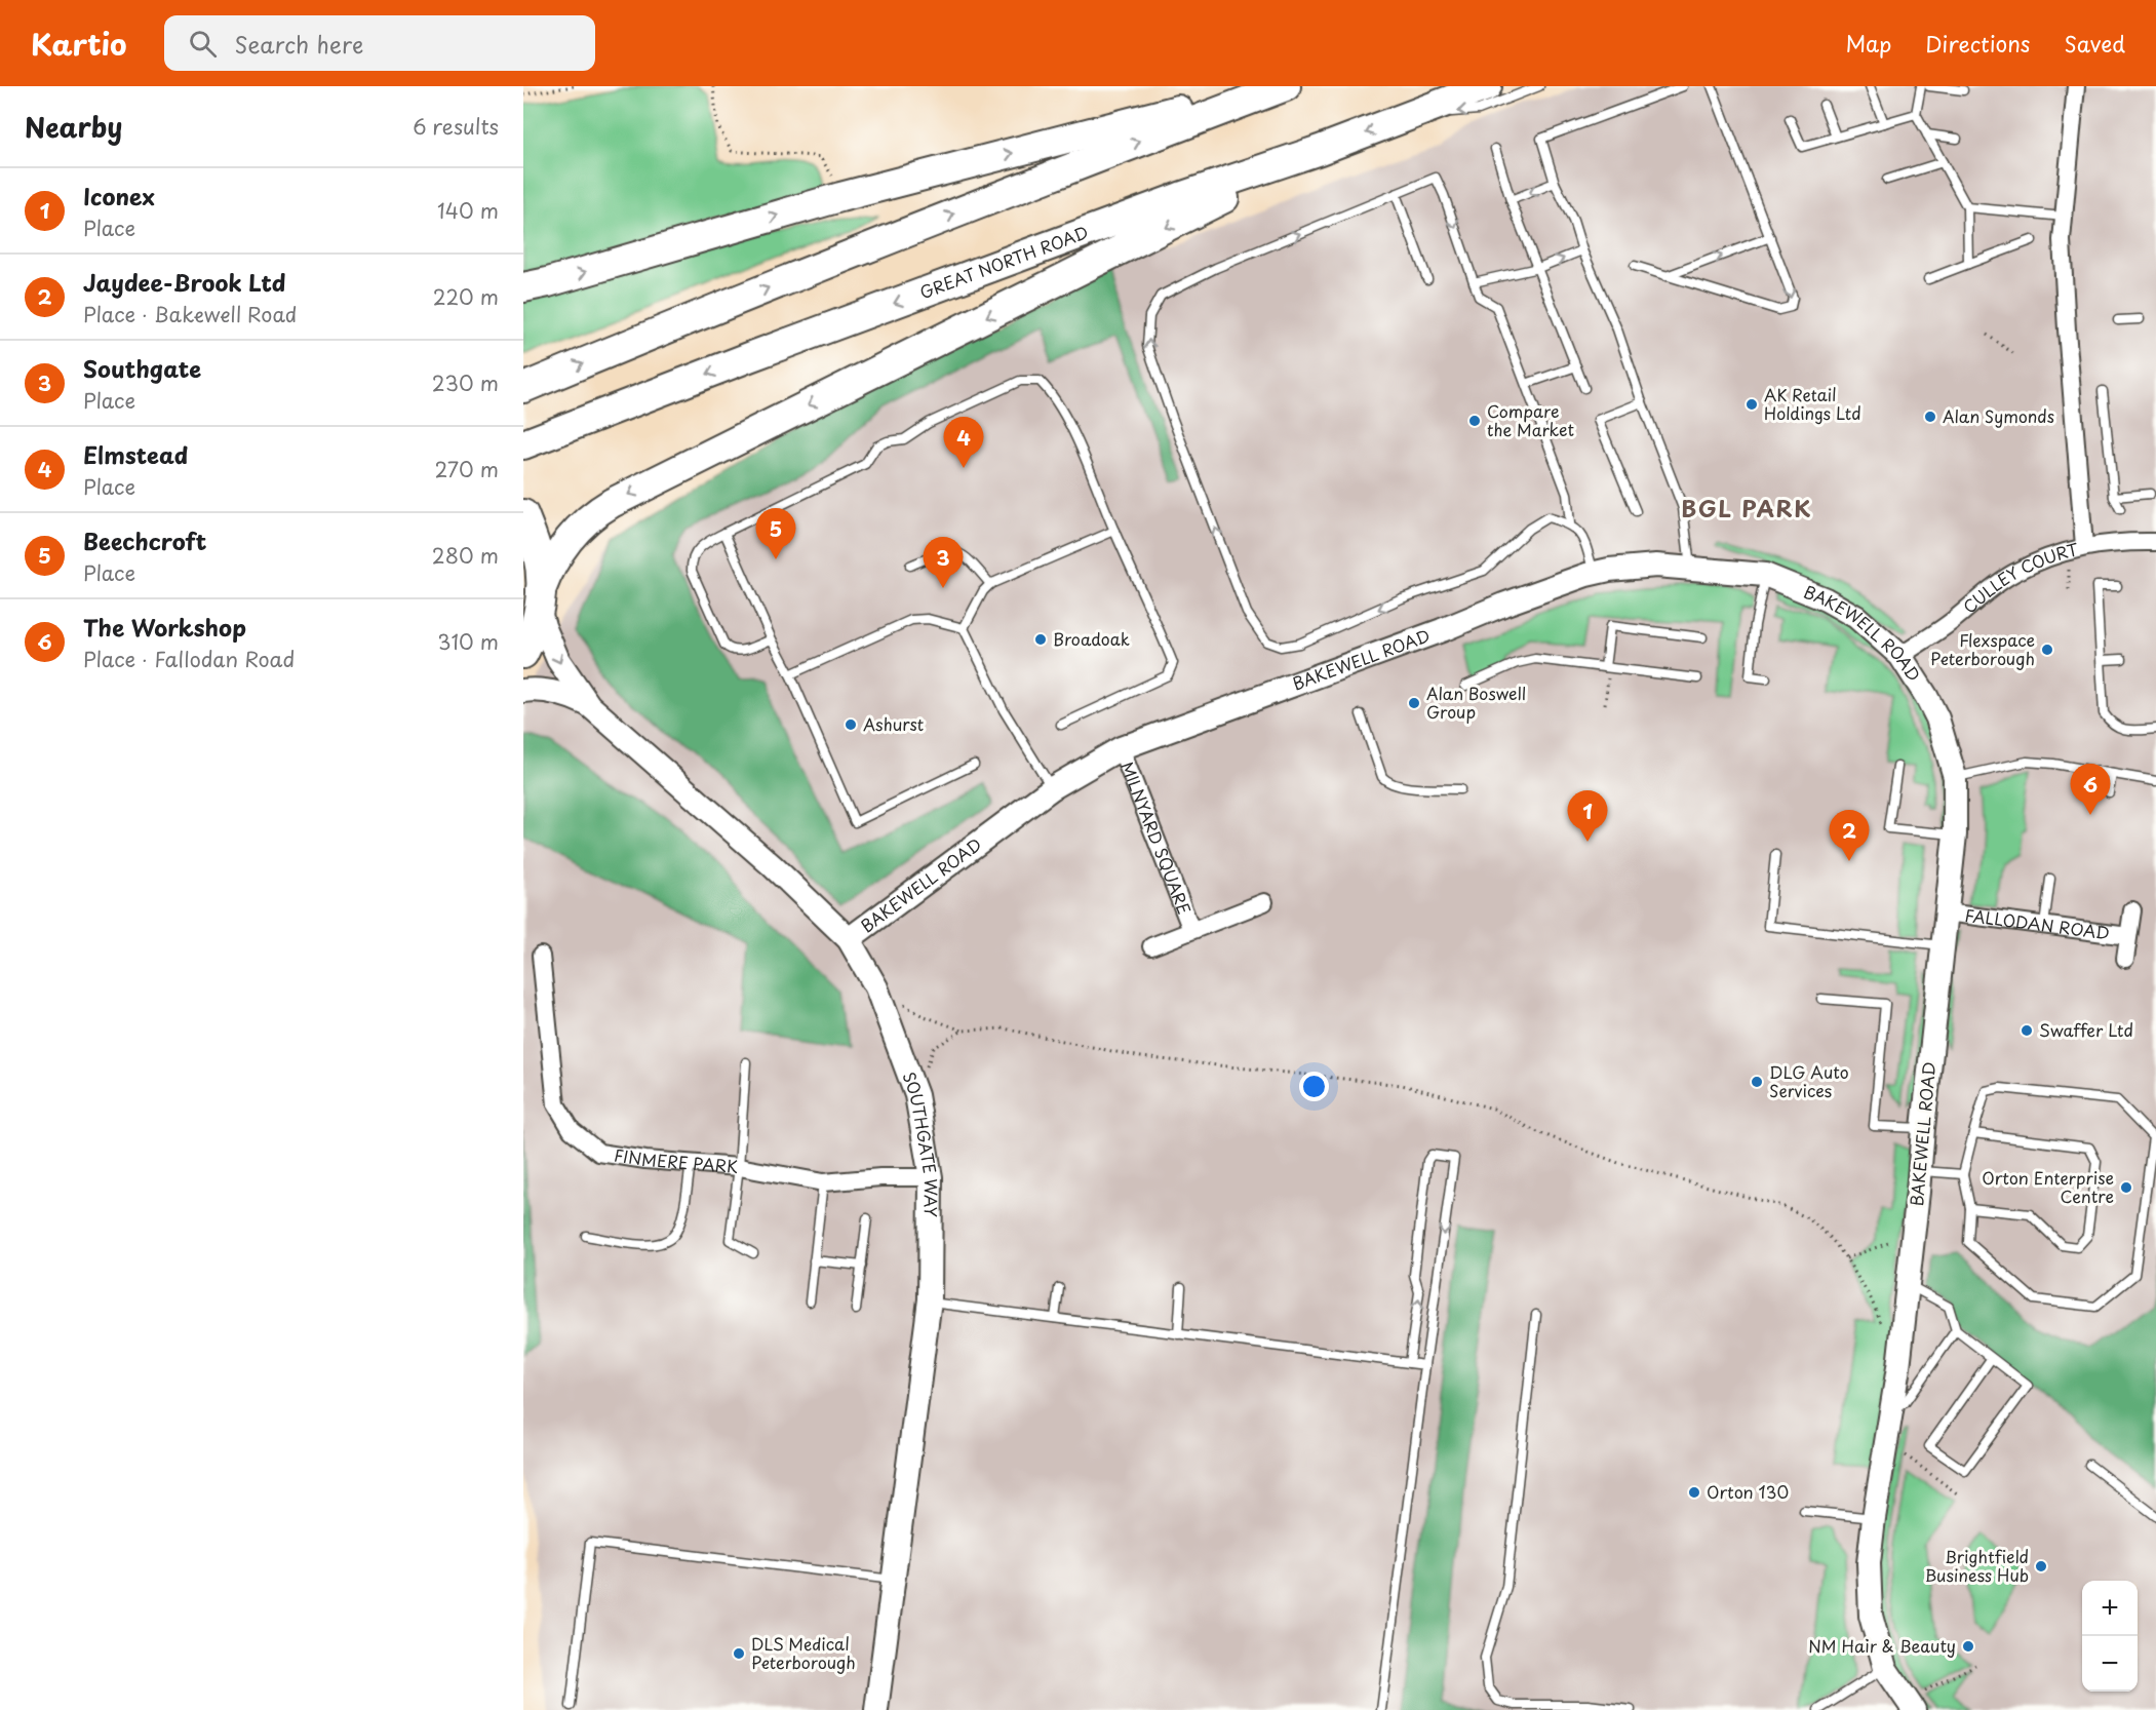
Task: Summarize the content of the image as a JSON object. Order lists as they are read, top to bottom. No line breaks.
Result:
{"streets":{"highway":["GREAT NORTH ROAD"],"street":["CULLEY COURT","BAKEWELL ROAD","MILNYARD SQUARE","FALLODAN ROAD","SOUTHGATE WAY","FINMERE PARK"]},"crossings":[["CULLEY COURT","BAKEWELL ROAD"],["BAKEWELL ROAD","MILNYARD SQUARE"],["BAKEWELL ROAD","FALLODAN ROAD"],["BAKEWELL ROAD","SOUTHGATE WAY"],["SOUTHGATE WAY","FINMERE PARK"]],"districts":["BGL PARK"],"places":["AK Retail Holdings Ltd","Alan Symonds","Compare the Market","Broadoak","Flexspace Peterborough","Alan Boswell Group","Ashurst","Swaffer Ltd","DLG Auto Services","Orton Enterprise Centre","Orton 130","Brightfield Business Hub","NM Hair & Beauty","DLS Medical Peterborough"],"page":{"header":"Kartio","search":"Search here","nav":["Map","Directions","Saved"],"heading":["Nearby","6 results"],"list":[{"mark":"1","name":"Iconex","note":"Place","value":"140 m"},{"mark":"2","name":"Jaydee-Brook Ltd","note":"Place · Bakewell Road","value":"220 m"},{"mark":"3","name":"Southgate","note":"Place","value":"230 m"},{"mark":"4","name":"Elmstead","note":"Place","value":"270 m"},{"mark":"5","name":"Beechcroft","note":"Place","value":"280 m"},{"mark":"6","name":"The Workshop","note":"Place · Fallodan Road","value":"310 m"}],"pins":["4","5","3","6","1","2"],"map_buttons":["+","−"]}}
